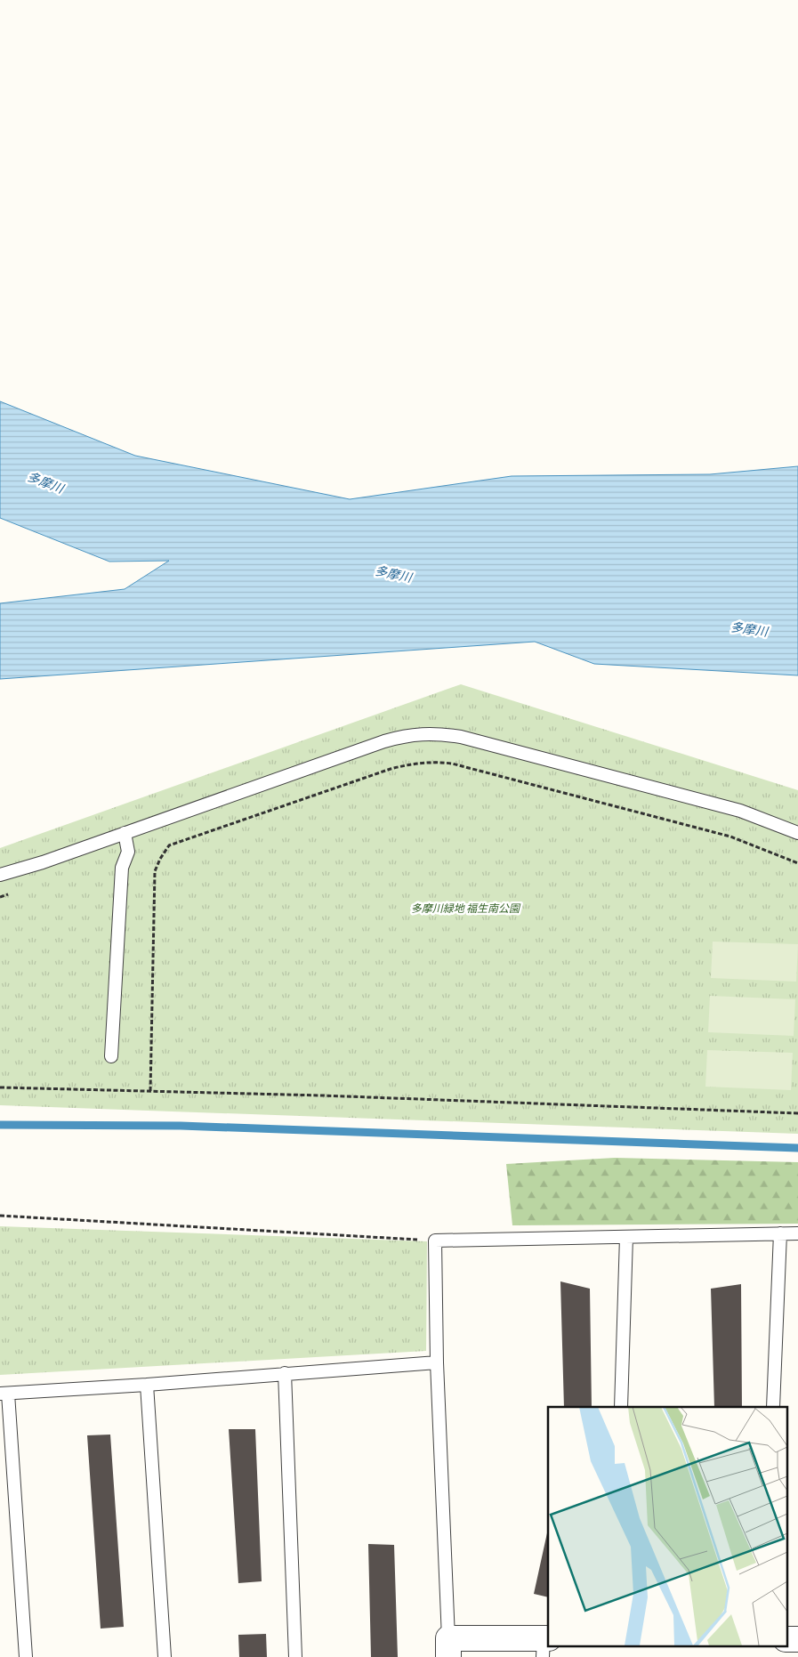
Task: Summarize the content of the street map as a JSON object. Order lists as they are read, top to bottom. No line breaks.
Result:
{"water":["多摩川"],"parks":["多摩川緑地 福生南公園"]}
